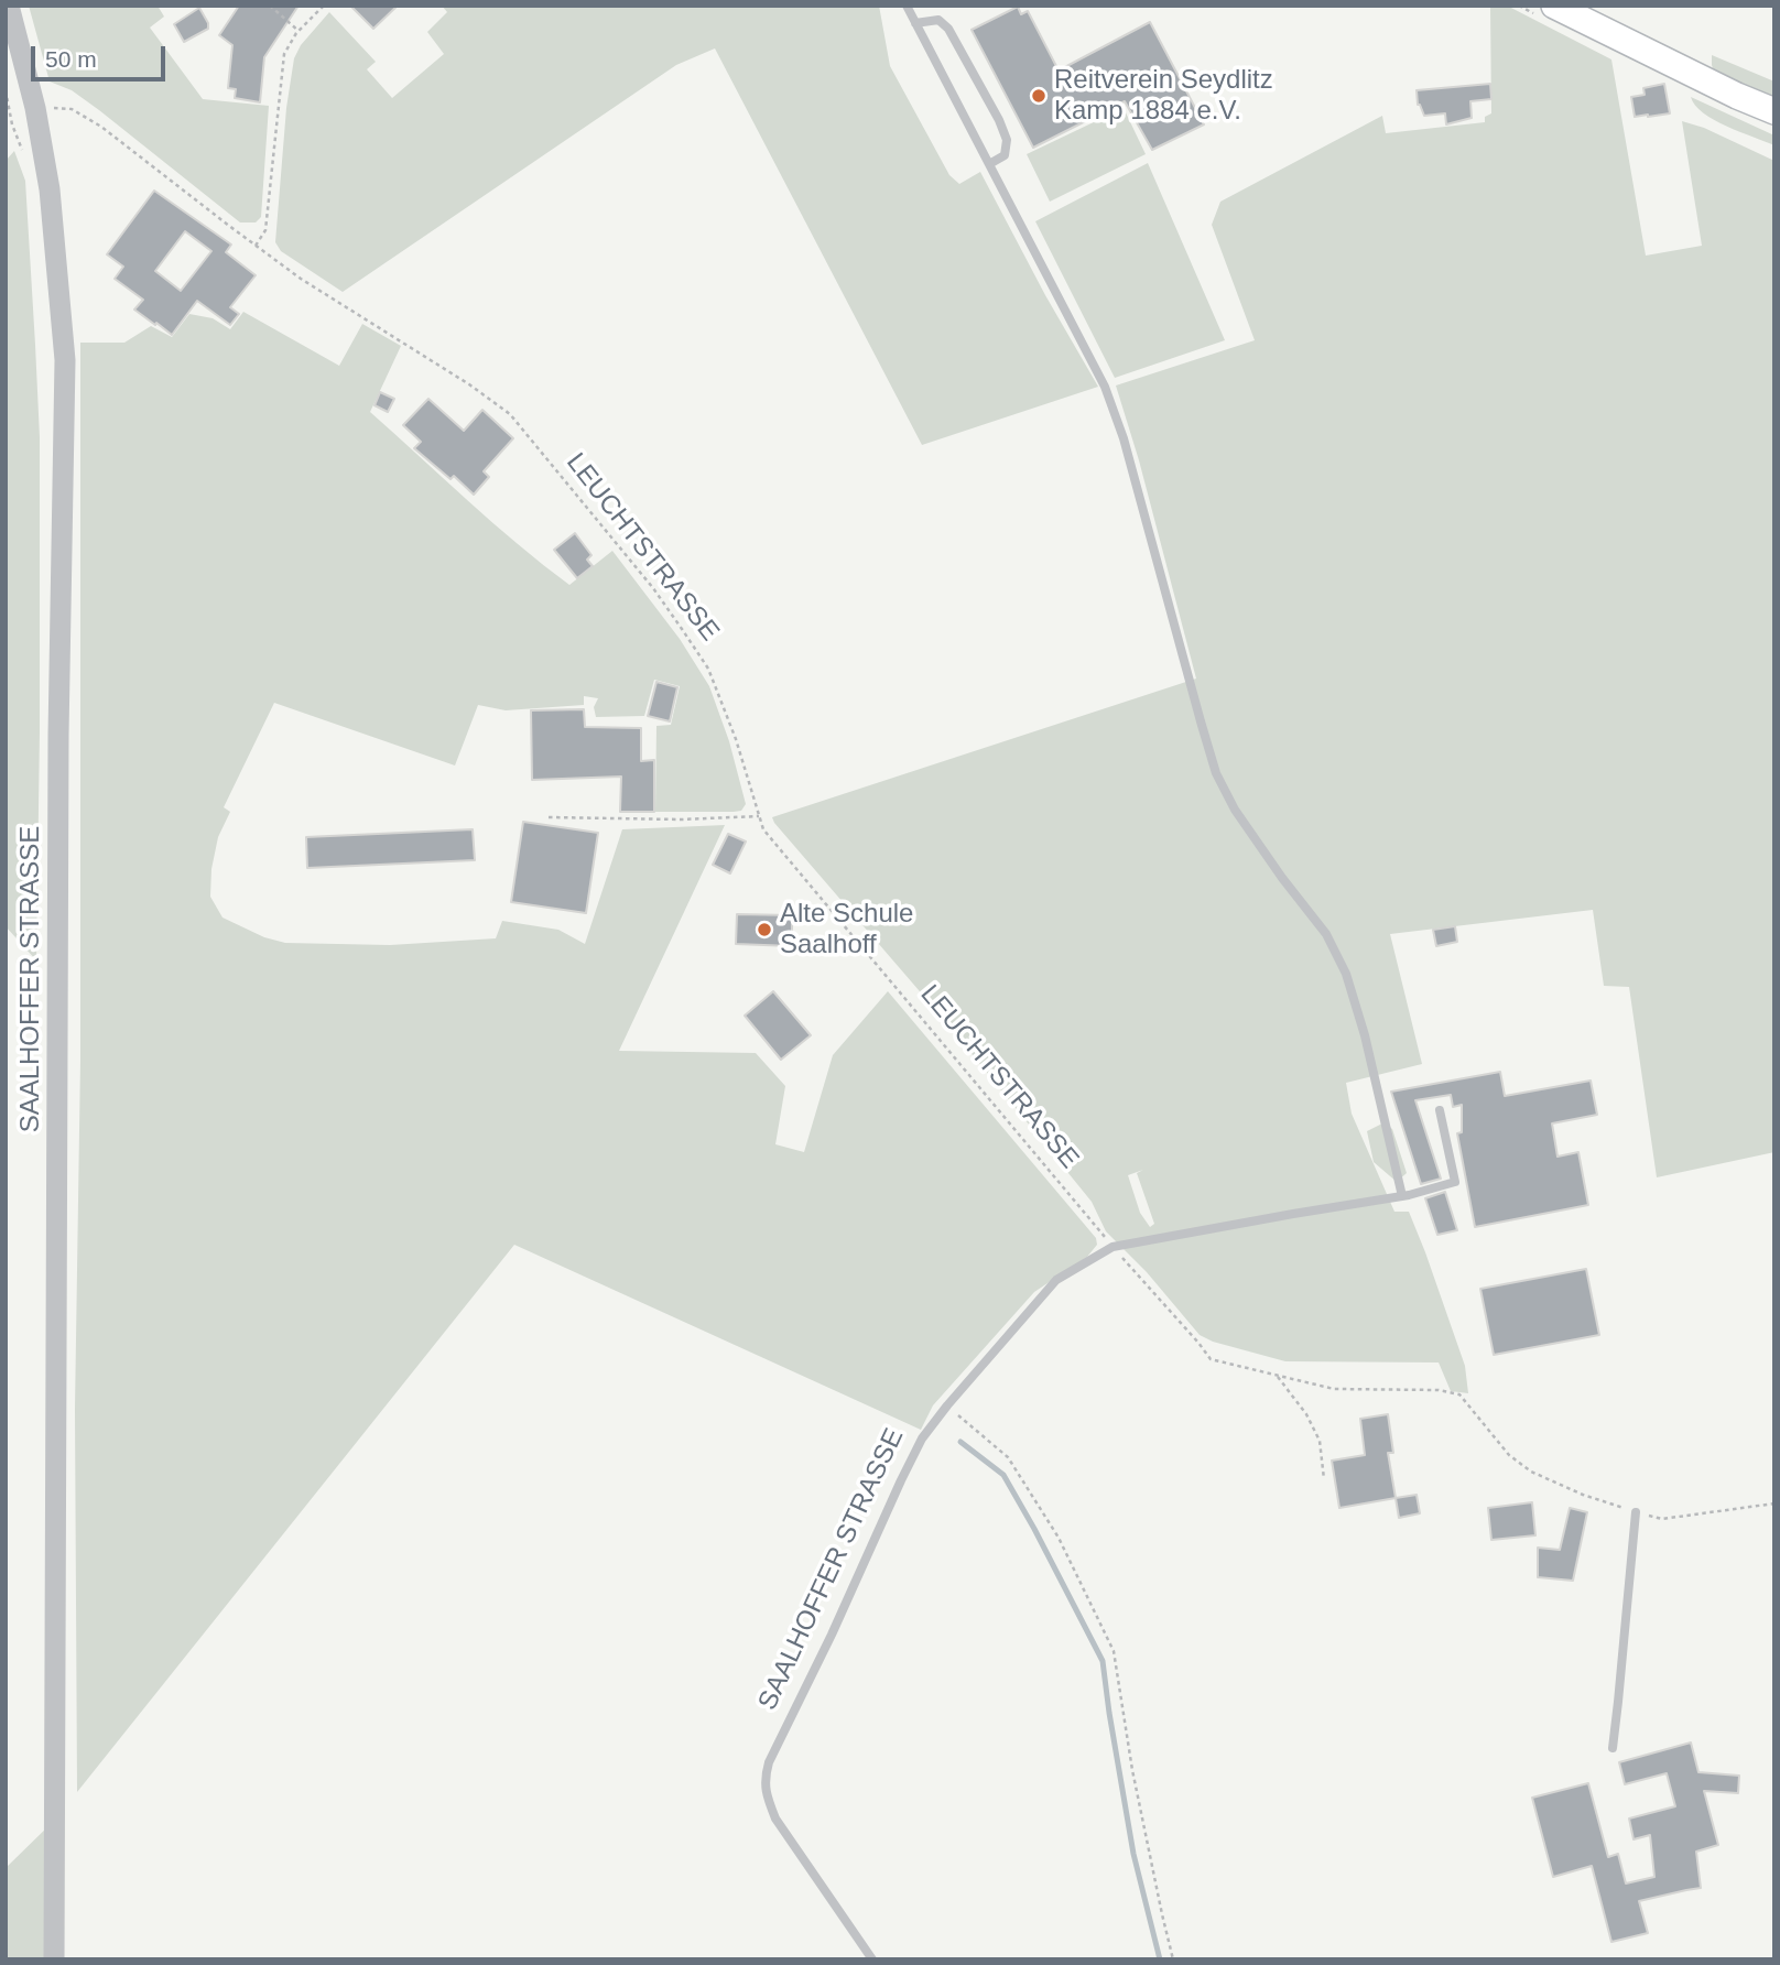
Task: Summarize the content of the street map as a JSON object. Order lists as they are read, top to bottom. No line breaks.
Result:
{"streets":{"street":["SAALHOFFER STRASSE"],"path":["LEUCHTSTRASSE"]},"crossings":[["LEUCHTSTRASSE","SAALHOFFER STRASSE"]],"places":["Reitverein Seydlitz Kamp 1884 e.V.","Alte Schule Saalhoff"],"scale_bar":"50 m"}
